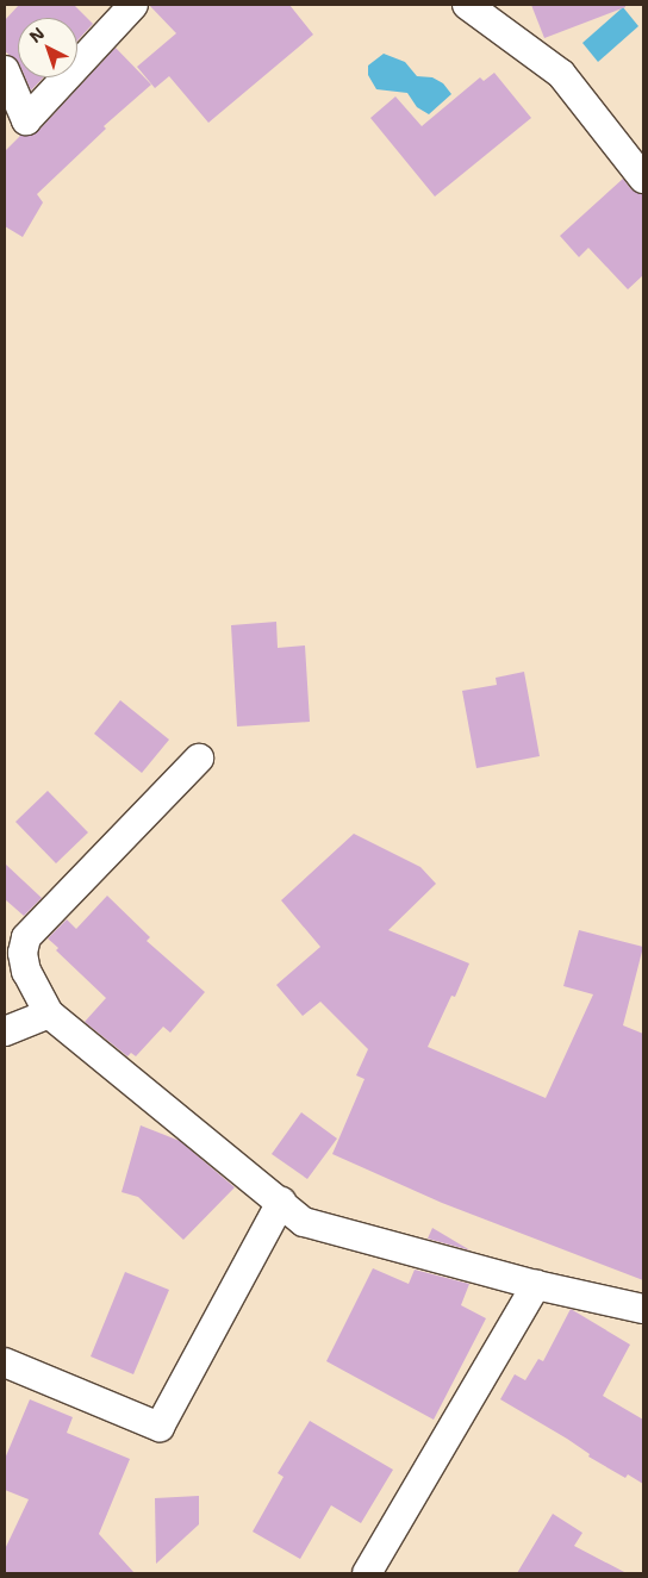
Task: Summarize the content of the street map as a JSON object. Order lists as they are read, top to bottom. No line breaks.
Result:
{"north":"top left"}
